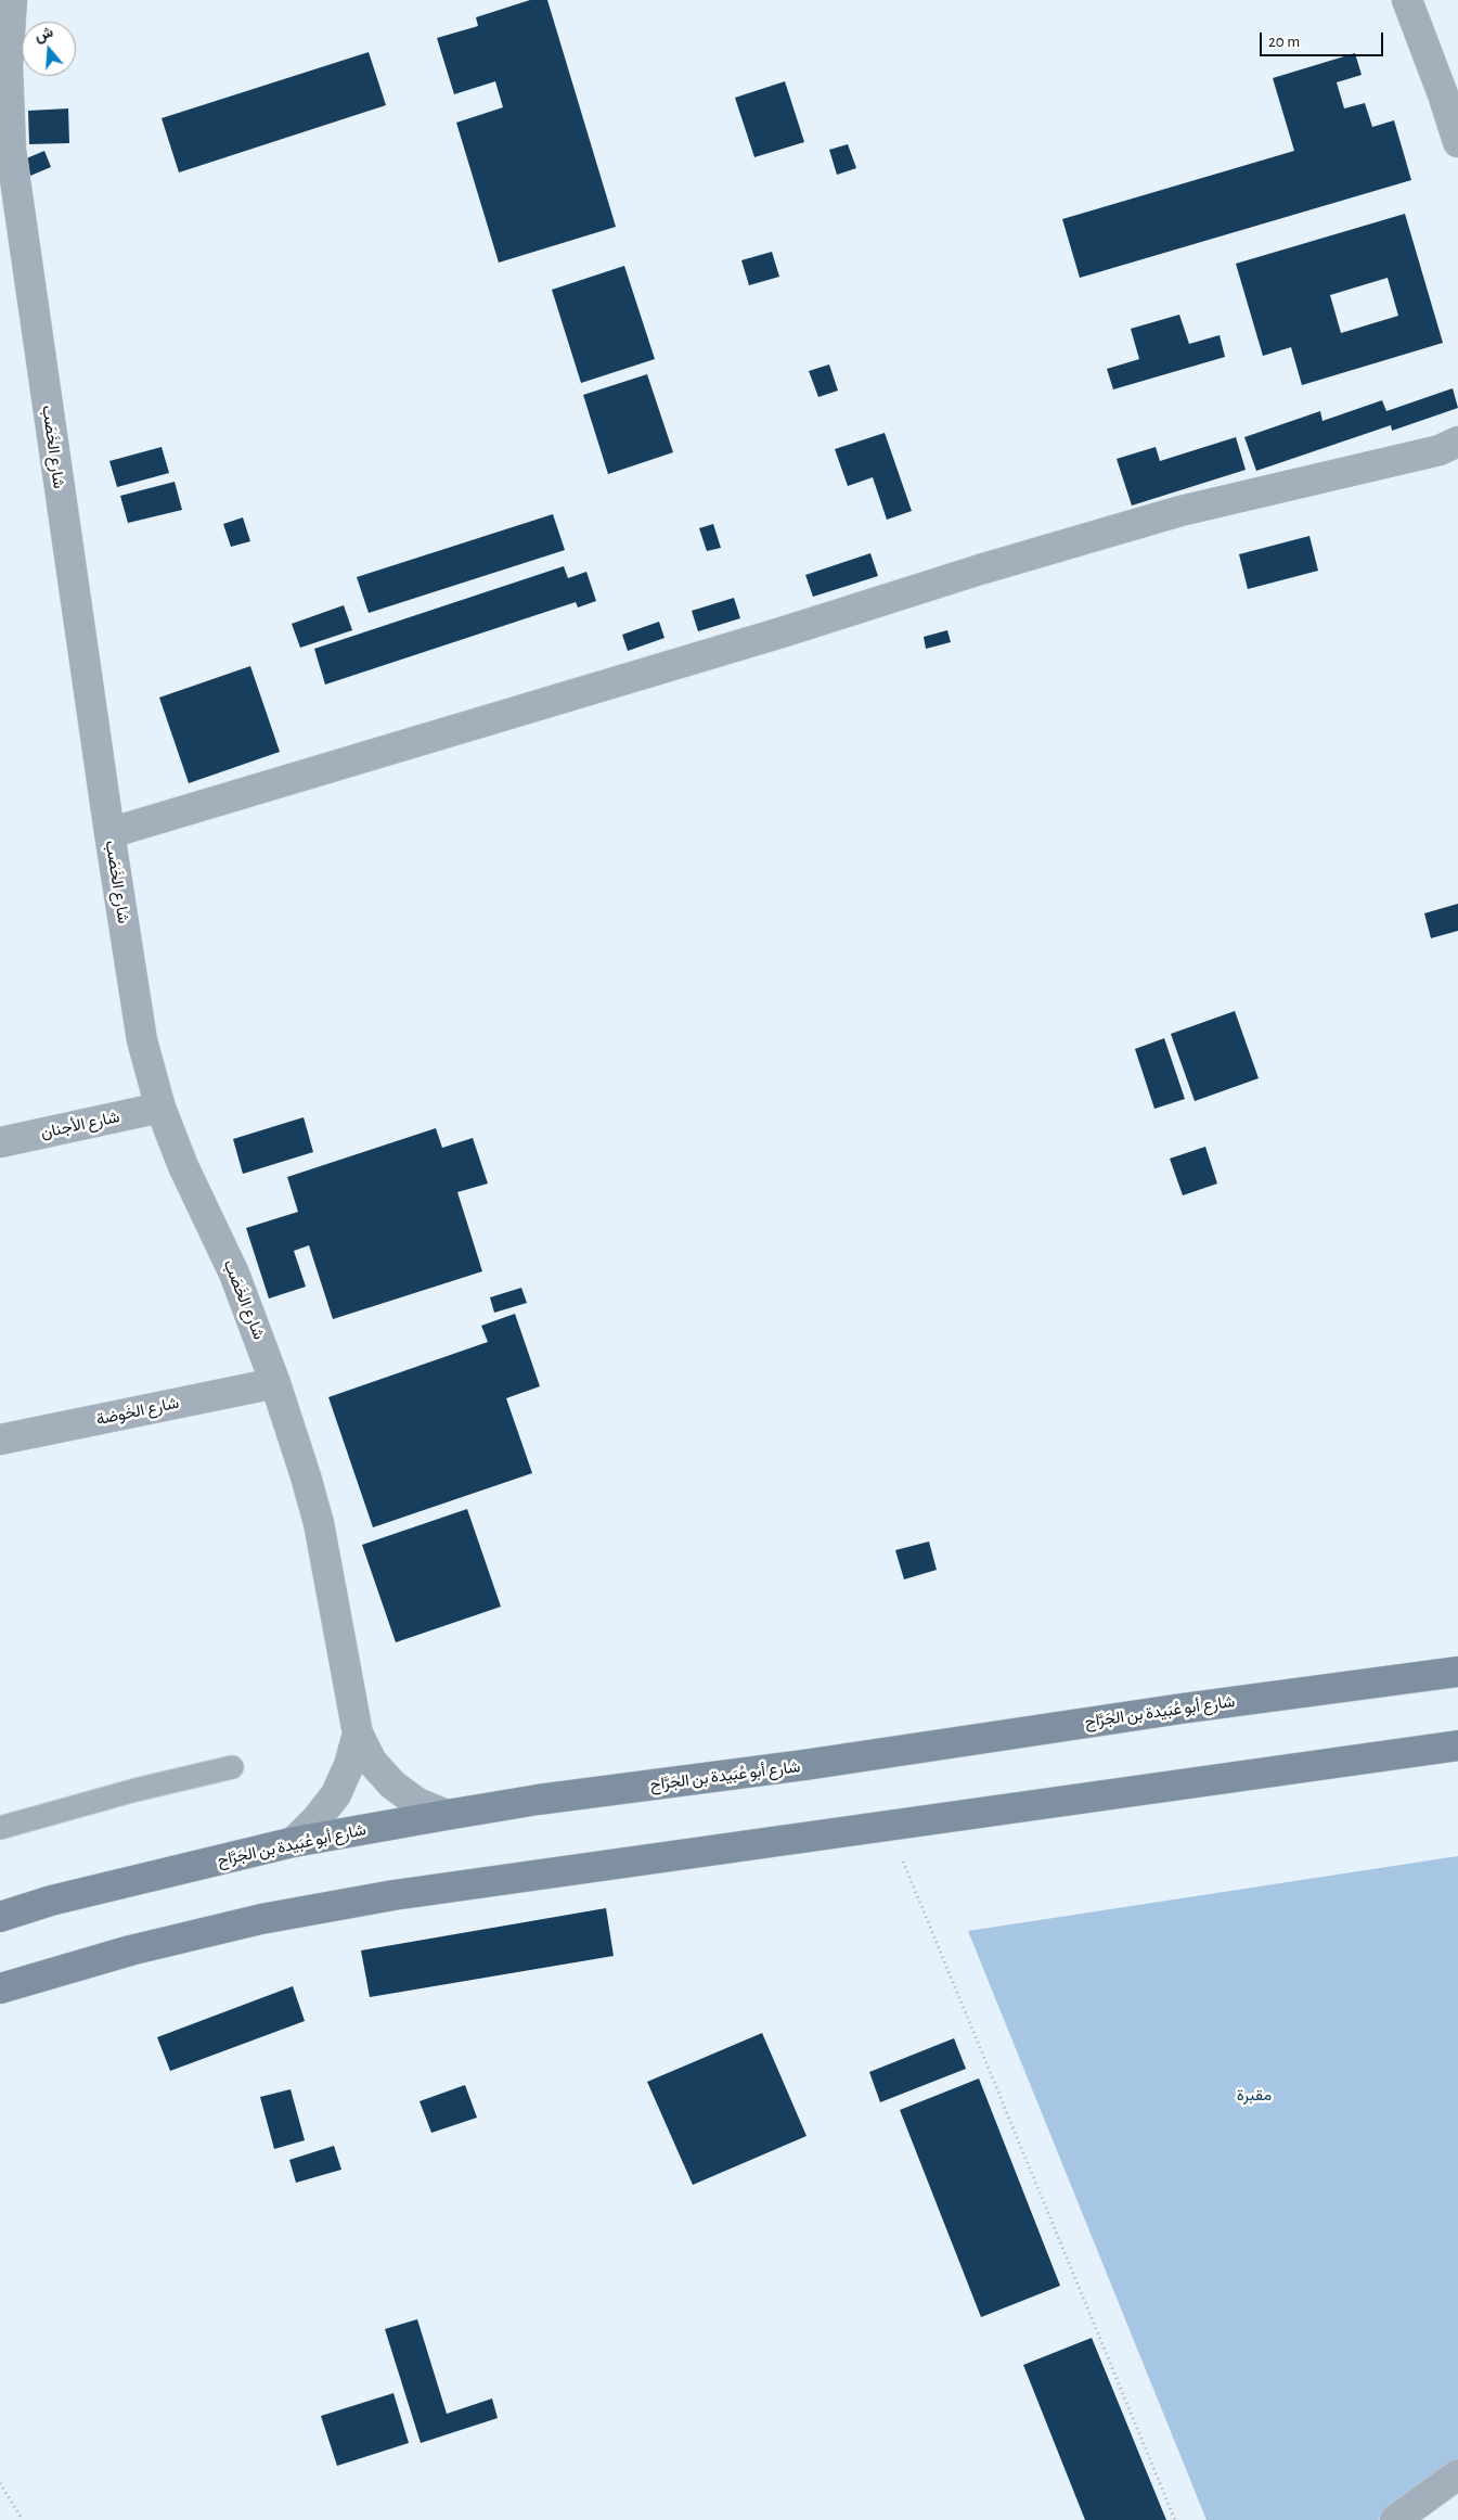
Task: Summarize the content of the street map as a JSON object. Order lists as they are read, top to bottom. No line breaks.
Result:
{"streets":{"main road":["شارع أبو عُبَيدة بن الجَرَّاح"],"street":["شارع الخَصَب","شارع الأجنان","شارع الخَوضة"]},"crossings":[["شارع الخَصَب","شارع الأجنان"],["شارع الخَصَب","شارع الخَوضة"],["شارع الخَصَب","شارع أبو عُبَيدة بن الجَرَّاح"]],"parks":["مقبرة"],"scale_bar":"20 m","north":"top"}
